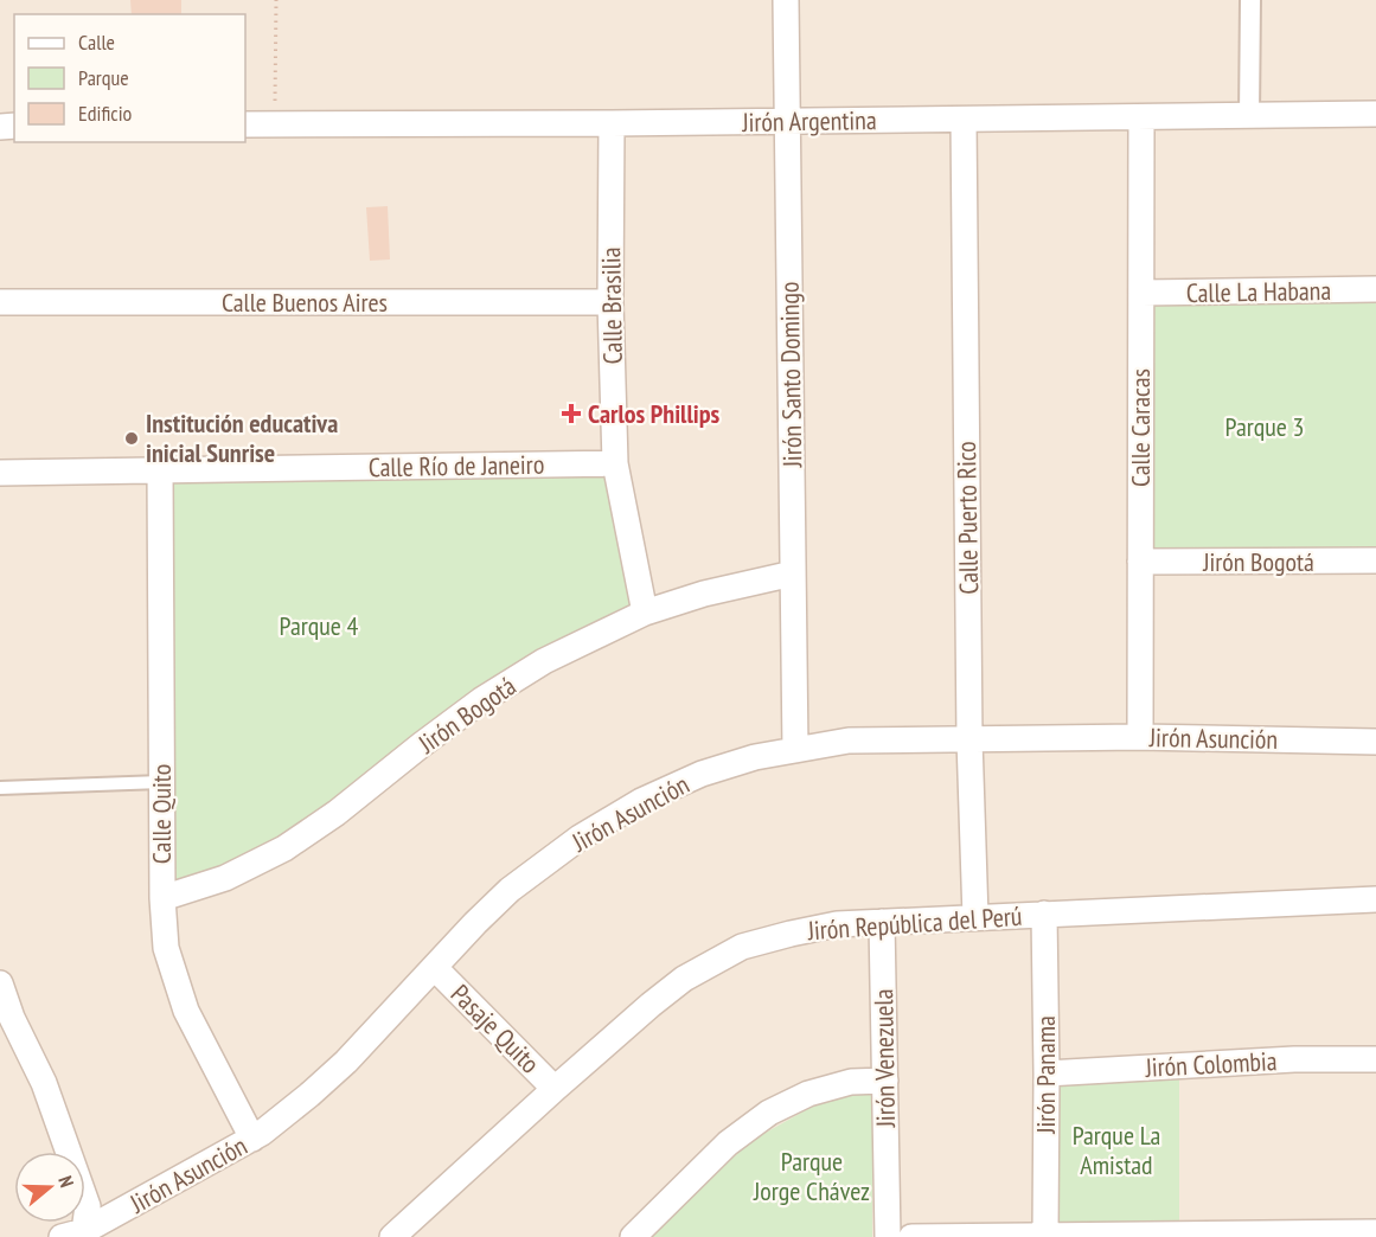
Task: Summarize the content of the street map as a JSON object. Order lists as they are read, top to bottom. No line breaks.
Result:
{"streets":{"street":["Jirón Argentina","Calle La Habana","Calle Buenos Aires","Calle Brasilia","Jirón Santo Domingo","Calle Caracas","Calle Río de Janeiro","Calle Puerto Rico","Jirón Bogotá","Jirón Asunción","Calle Quito","Jirón República del Perú","Pasaje Quito","Jirón Venezuela","Jirón Colombia","Jirón Panama"]},"crossings":[["Jirón Argentina","Calle Brasilia"],["Jirón Argentina","Jirón Santo Domingo"],["Jirón Argentina","Calle Caracas"],["Jirón Argentina","Calle Puerto Rico"],["Calle La Habana","Calle Caracas"],["Calle Buenos Aires","Calle Brasilia"],["Calle Brasilia","Calle Río de Janeiro"],["Calle Brasilia","Jirón Bogotá"],["Jirón Santo Domingo","Jirón Bogotá"],["Jirón Santo Domingo","Jirón Asunción"],["Calle Caracas","Jirón Bogotá"],["Calle Caracas","Jirón Asunción"],["Calle Río de Janeiro","Calle Quito"],["Calle Puerto Rico","Jirón Asunción"],["Calle Puerto Rico","Jirón República del Perú"],["Jirón Bogotá","Calle Quito"],["Jirón Asunción","Calle Quito"],["Jirón Asunción","Pasaje Quito"],["Jirón República del Perú","Pasaje Quito"],["Jirón República del Perú","Jirón Venezuela"],["Jirón República del Perú","Jirón Panama"],["Jirón Colombia","Jirón Panama"]],"parks":["Parque 3","Parque 4","Parque La Amistad","Parque Jorge Chávez"],"places":{"health":["Carlos Phillips"],"other":["Institución educativa inicial Sunrise"]},"legend":["Calle","Parque","Edificio"],"north":"right"}
